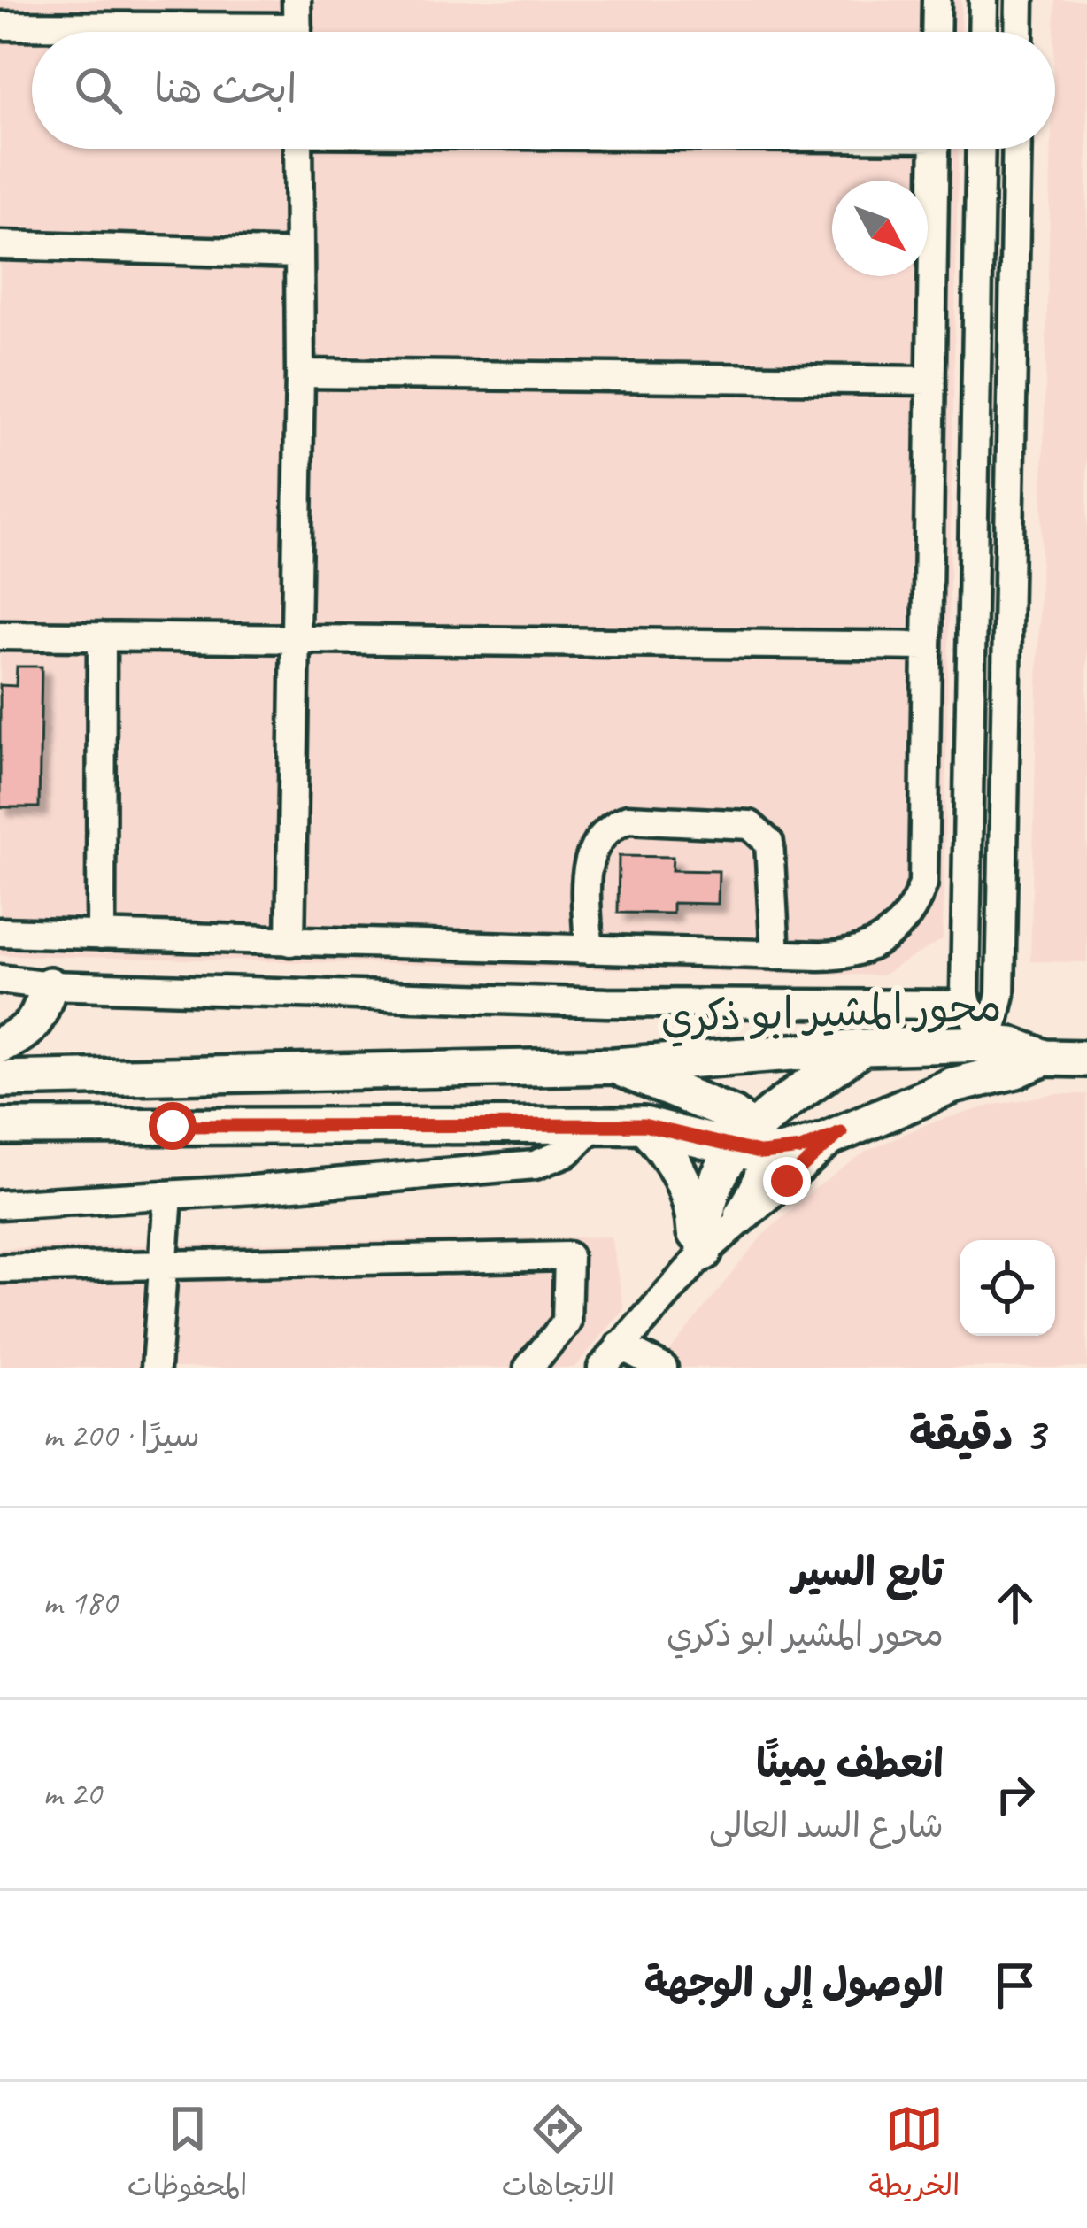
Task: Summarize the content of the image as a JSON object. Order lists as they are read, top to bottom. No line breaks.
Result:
{"streets":{"main road":["محور المشير ابو ذكري"]},"north":"bottom right","page":{"search":"ابحث هنا","heading":["3 دقيقة","سيرًا · 200 m"],"list":[["تابع السير","محور المشير ابو ذكري","180 m"],["انعطف يمينًا","شارع السد العالى","20 m"],"الوصول إلى الوجهة"],"nav":["الخريطة","الاتجاهات","المحفوظات"]}}
